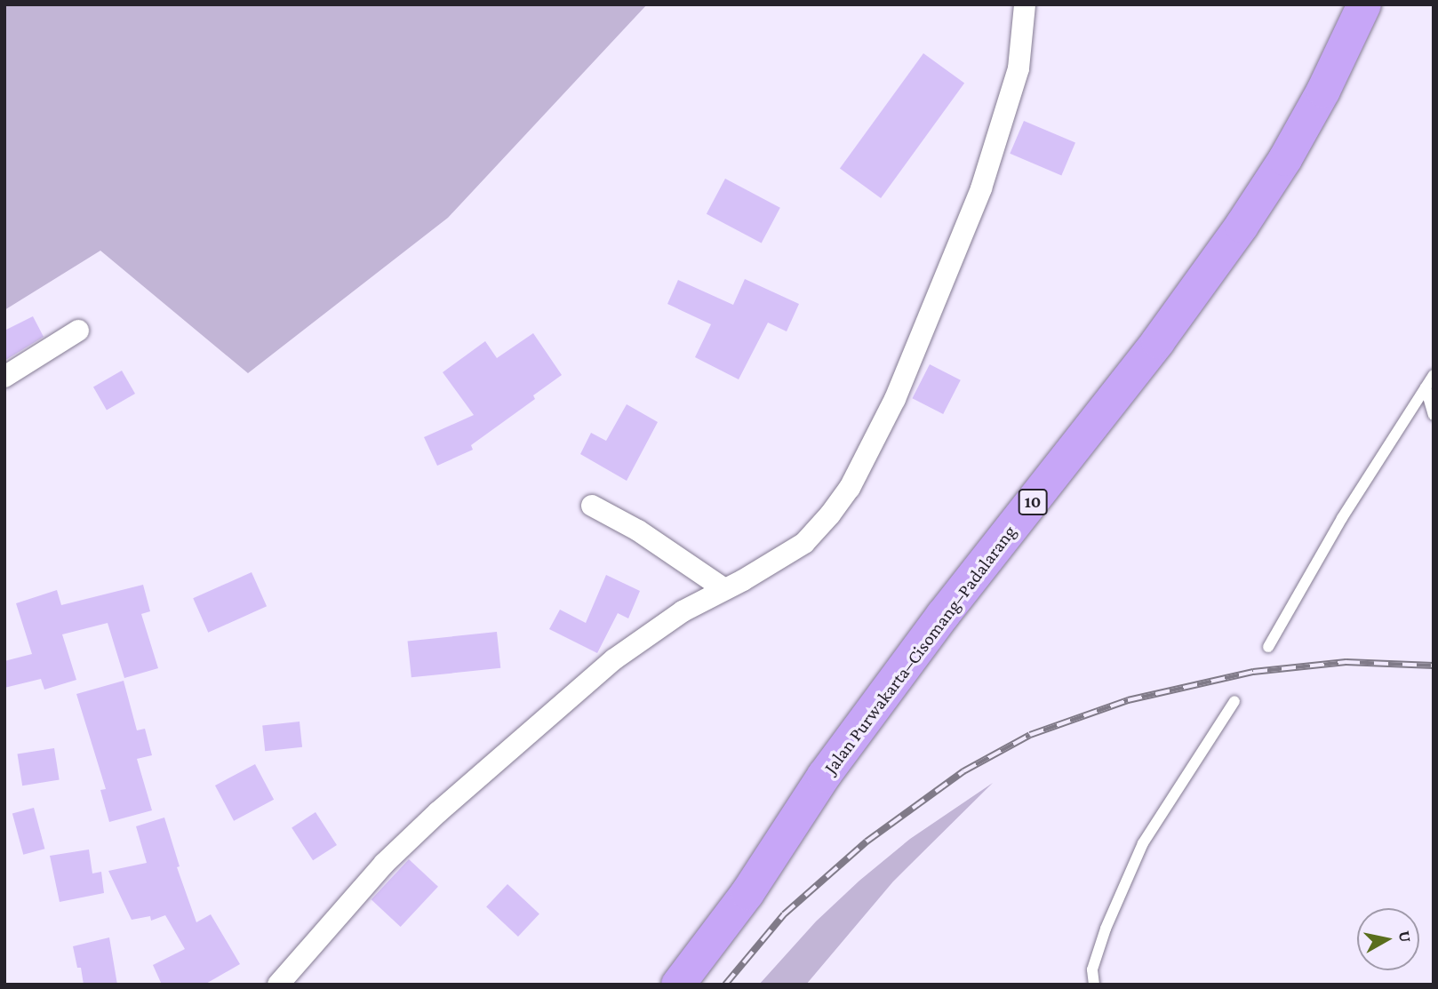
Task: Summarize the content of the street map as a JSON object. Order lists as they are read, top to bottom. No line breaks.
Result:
{"streets":{"highway":["10","Jalan Purwakarta–Cisomang–Padalarang"]},"north":"right"}
